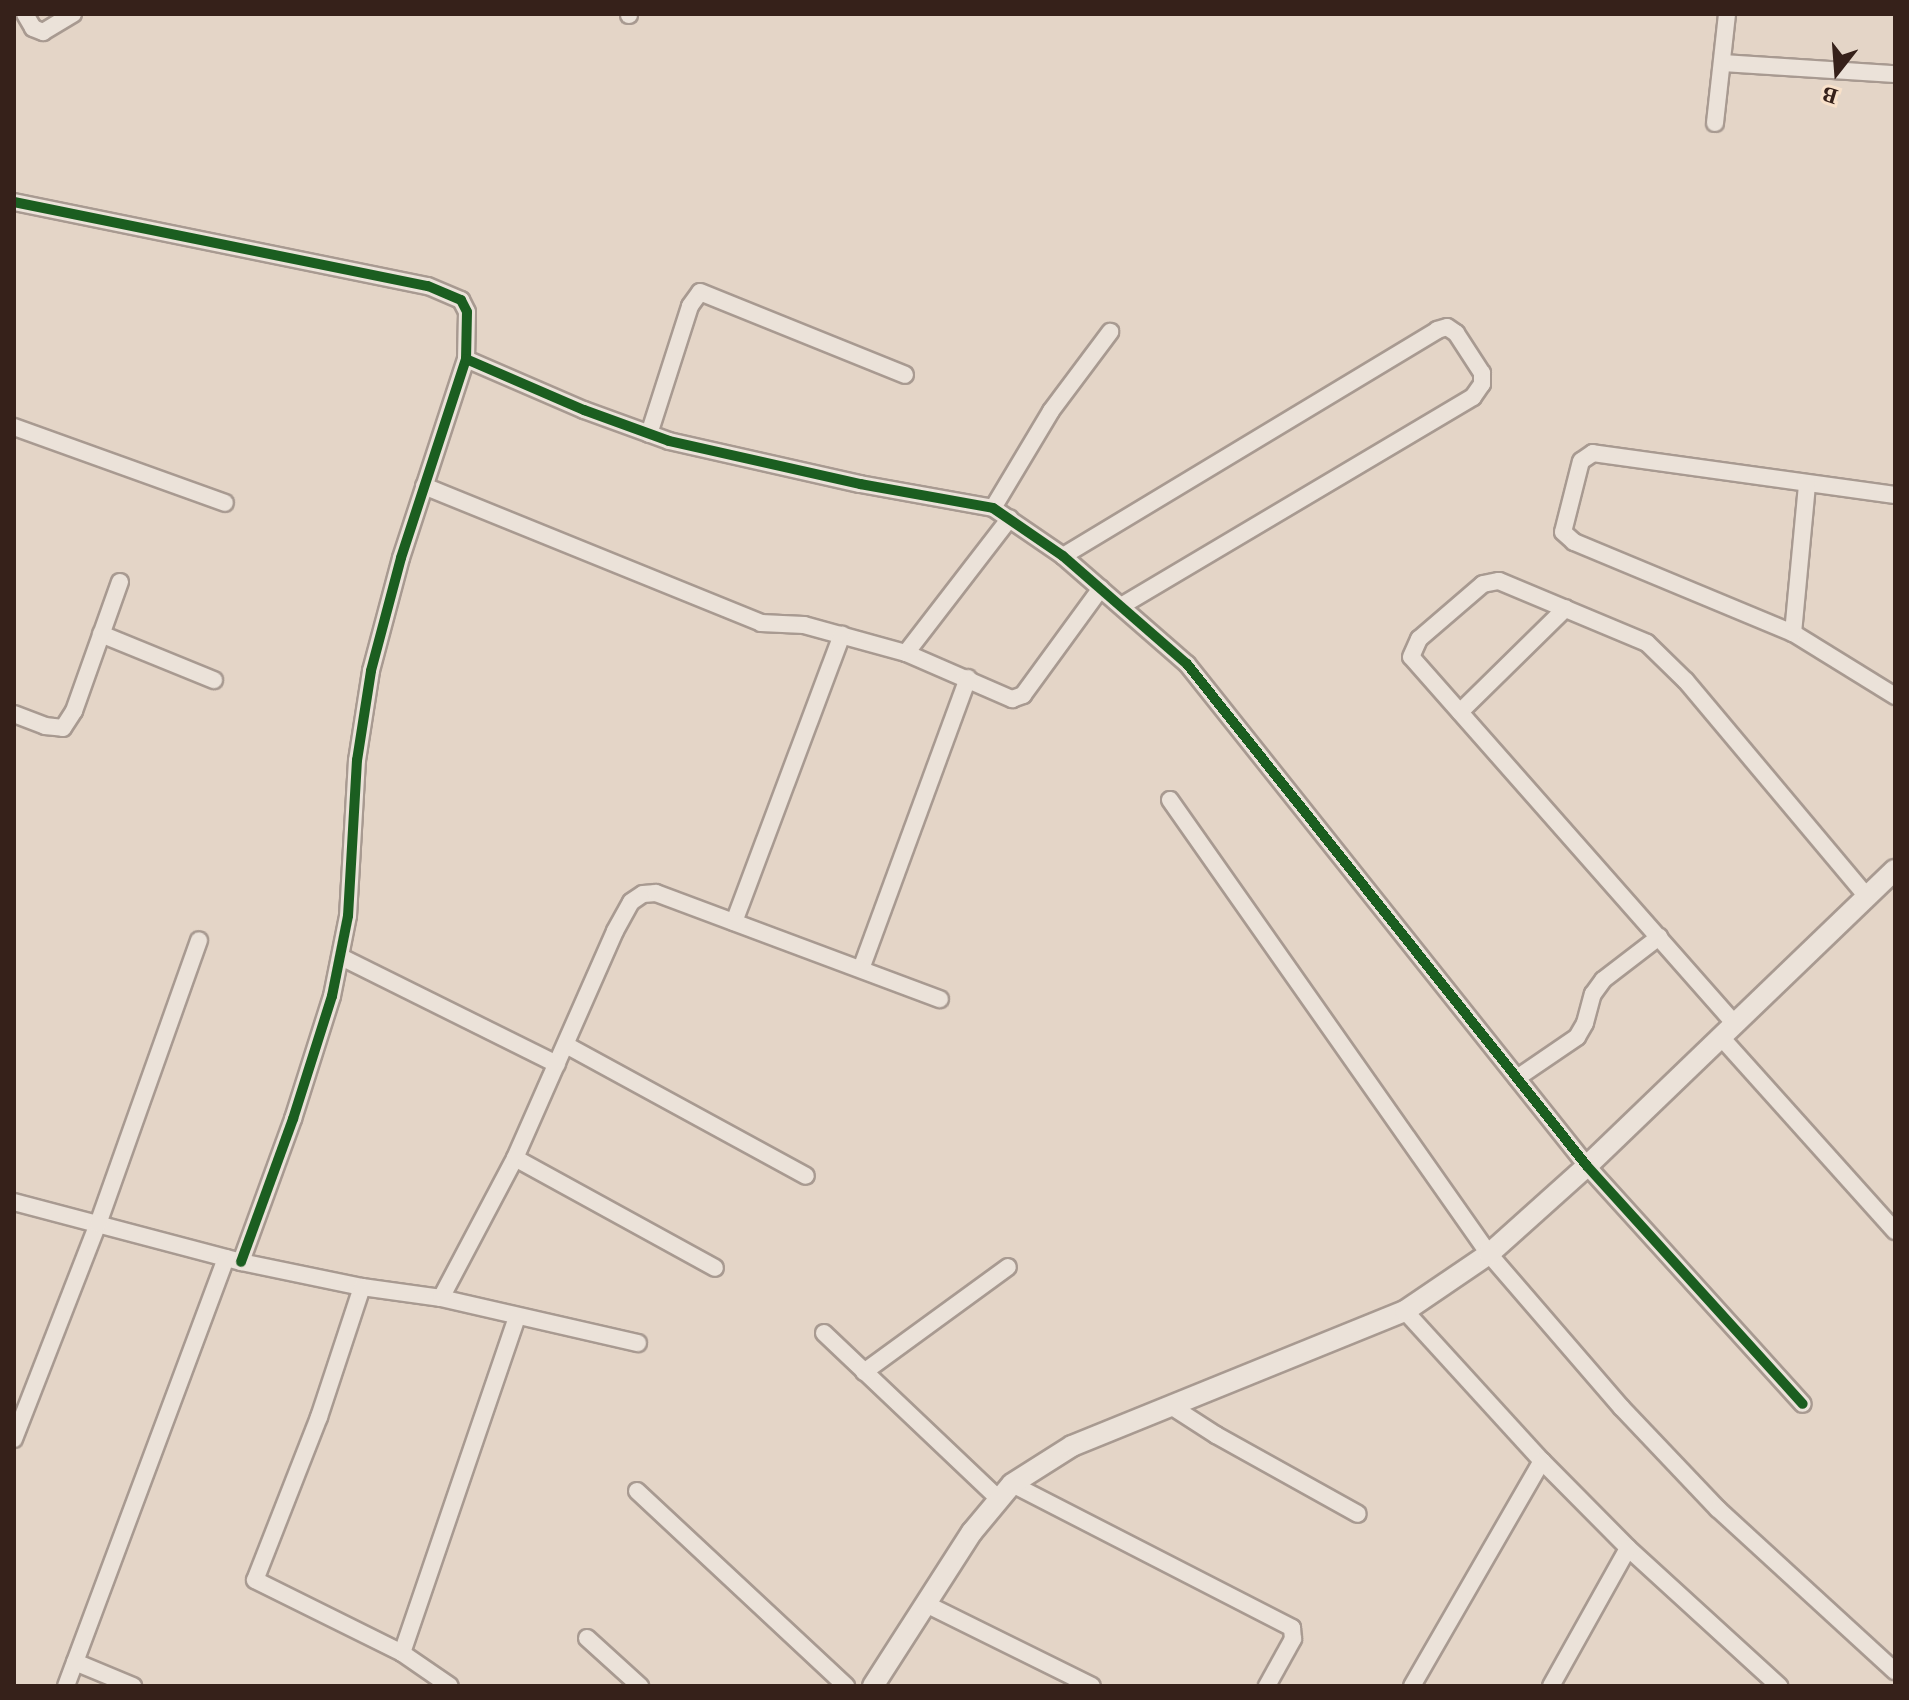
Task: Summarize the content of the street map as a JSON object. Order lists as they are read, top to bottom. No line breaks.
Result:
{"north":"bottom"}
